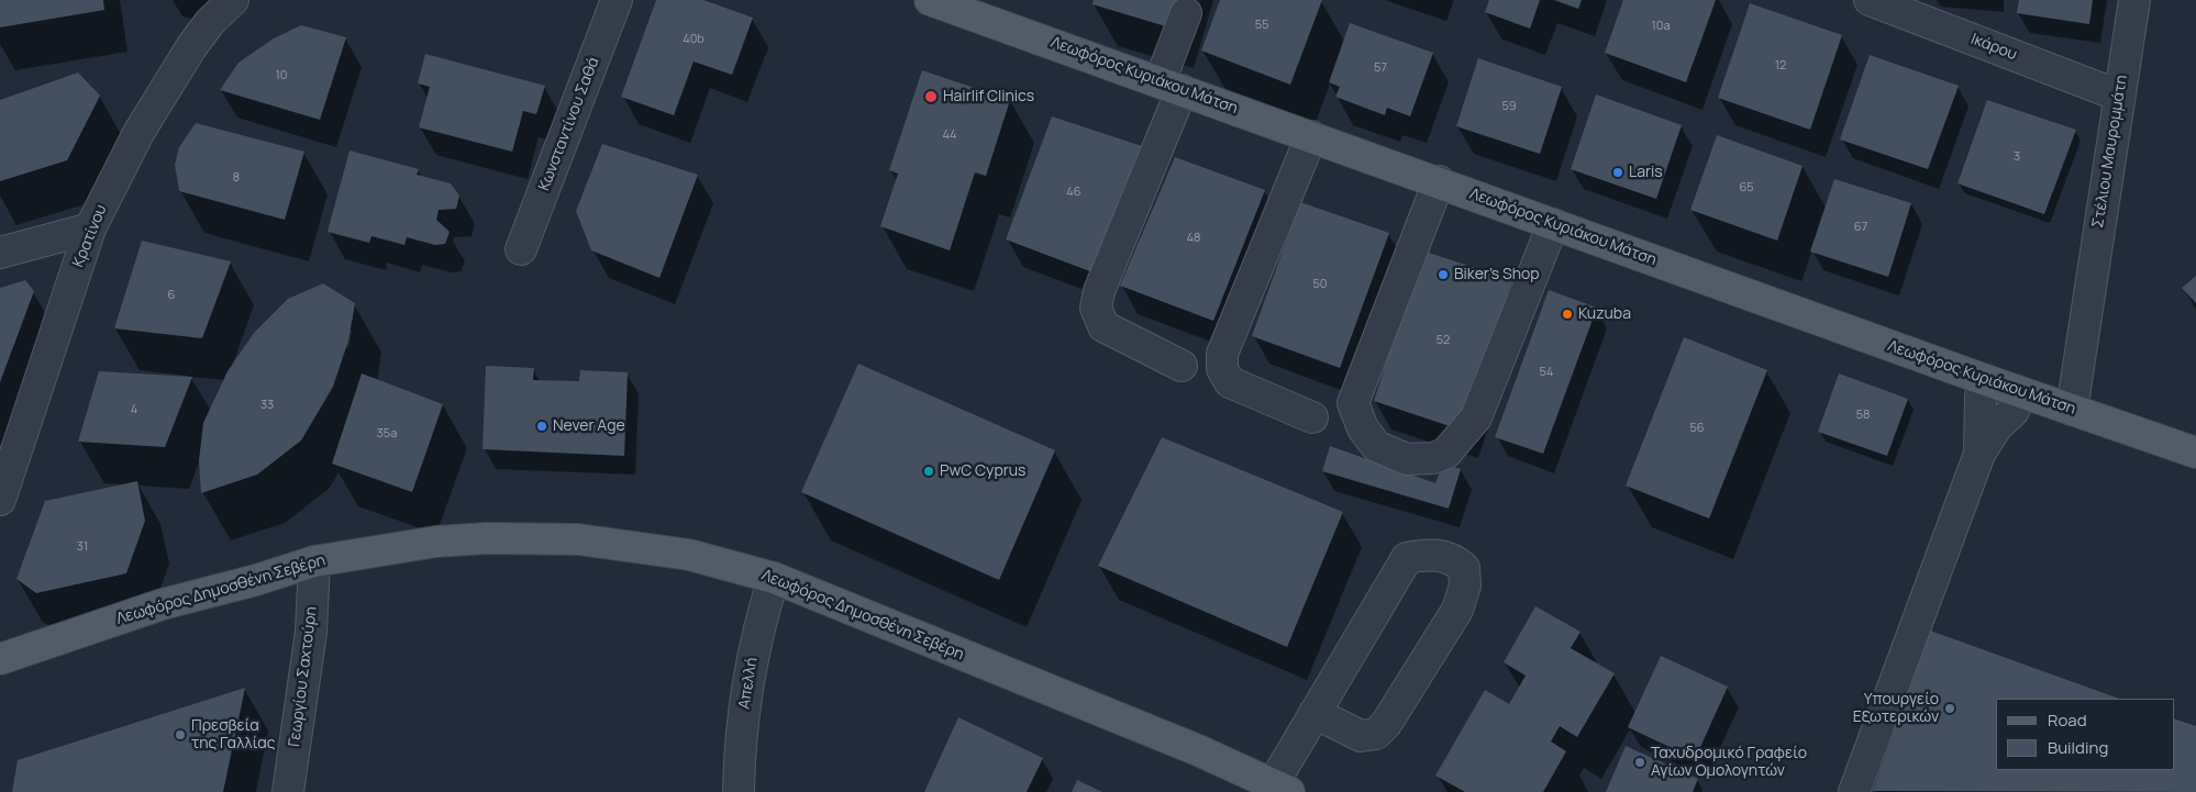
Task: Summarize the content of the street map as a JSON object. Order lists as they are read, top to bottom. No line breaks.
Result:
{"streets":{"main road":["Λεωφόρος Κυριάκου Μάτση","Λεωφόρος Δημοσθένη Σεβέρη"],"street":["Ικάρου","Κωνσταντίνου Σαθά","Στέλιου Μαυρομμάτη","Κρατίνου","Γεωργίου Σαχτούρη","Απελλή"]},"crossings":[["Ικάρου","Στέλιου Μαυρομμάτη"],["Λεωφόρος Κυριάκου Μάτση","Στέλιου Μαυρομμάτη"],["Λεωφόρος Δημοσθένη Σεβέρη","Γεωργίου Σαχτούρη"],["Λεωφόρος Δημοσθένη Σεβέρη","Απελλή"]],"places":["Hairlif Clinics","Laris","Biker’s Shop","Kuzuba","Never Age","PwC Cyprus","Υπουργείο Εξωτερικών","Πρεσβεία της Γαλλίας","Ταχυδρομικό Γραφείο Αγίων Ομολογητών"],"house_numbers":["55","10a","40b","12","57","10","59","44","3","8","65","46","67","48","50","6","52","54","33","4","58","56","35a","31"],"legend":["Road","Building"]}
